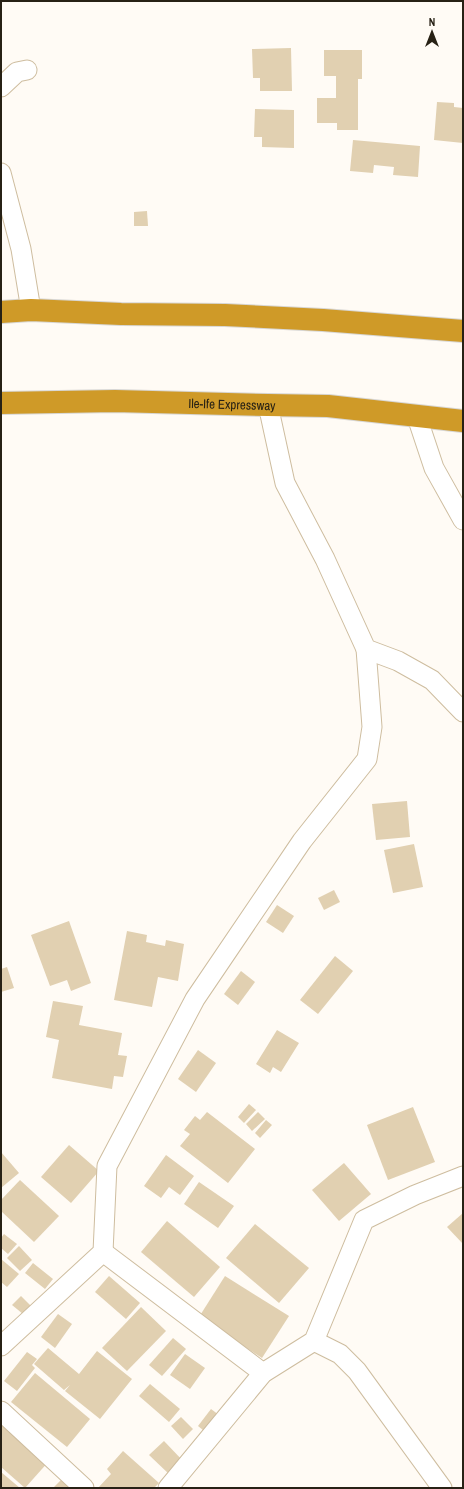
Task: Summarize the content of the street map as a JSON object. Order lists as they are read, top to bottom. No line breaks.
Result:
{"streets":{"highway":["Ile-Ife Expressway"]},"north":"top"}
